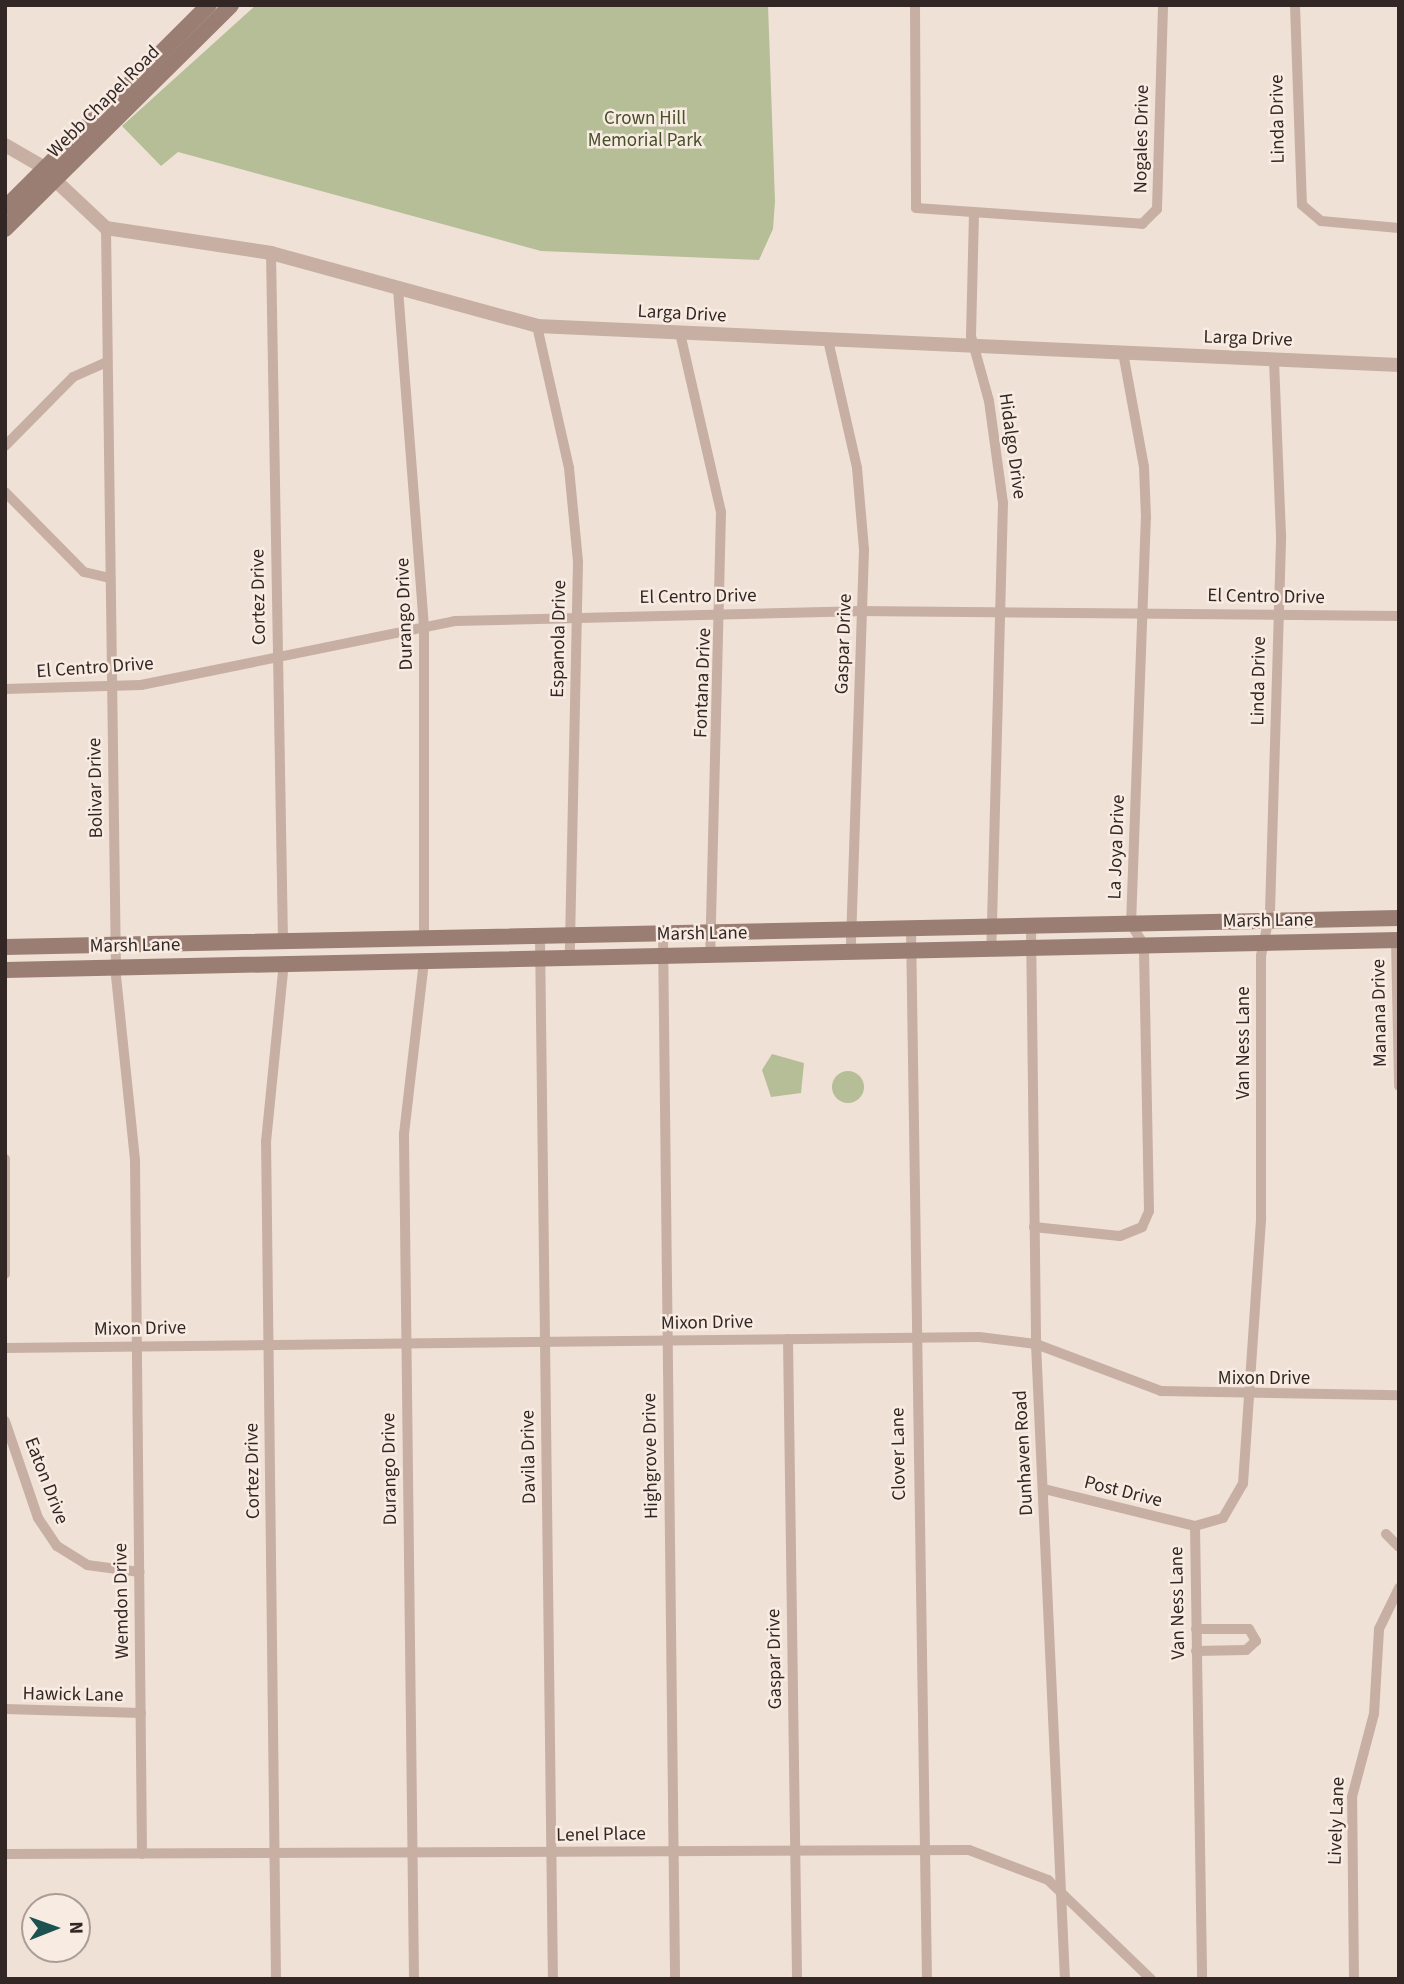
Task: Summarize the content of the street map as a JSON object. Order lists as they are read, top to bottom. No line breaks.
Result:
{"streets":{"main road":["Webb Chapel Road","Marsh Lane"],"street":["Linda Drive","Nogales Drive","Larga Drive","Hidalgo Drive","Cortez Drive","El Centro Drive","Durango Drive","Espanola Drive","Gaspar Drive","Fontana Drive","Bolivar Drive","La Joya Drive","Manana Drive","Van Ness Lane","Mixon Drive","Dunhaven Road","Clover Lane","Highgrove Drive","Davila Drive","Eaton Drive","Post Drive","Wemdon Drive","Hawick Lane","Lively Lane","Lenel Place"]},"crossings":[["Linda Drive","Larga Drive"],["Linda Drive","El Centro Drive"],["Linda Drive","Marsh Lane"],["Linda Drive","Van Ness Lane"],["Nogales Drive","Hidalgo Drive"],["Larga Drive","Hidalgo Drive"],["Larga Drive","Cortez Drive"],["Larga Drive","Durango Drive"],["Larga Drive","Espanola Drive"],["Larga Drive","Gaspar Drive"],["Larga Drive","Fontana Drive"],["Larga Drive","Bolivar Drive"],["Larga Drive","La Joya Drive"],["Hidalgo Drive","El Centro Drive"],["Hidalgo Drive","Marsh Lane"],["Cortez Drive","El Centro Drive"],["Cortez Drive","Marsh Lane"],["Cortez Drive","Mixon Drive"],["Cortez Drive","Lenel Place"],["El Centro Drive","Durango Drive"],["El Centro Drive","Espanola Drive"],["El Centro Drive","Gaspar Drive"],["El Centro Drive","Fontana Drive"],["El Centro Drive","Bolivar Drive"],["El Centro Drive","La Joya Drive"],["Durango Drive","Marsh Lane"],["Durango Drive","Mixon Drive"],["Durango Drive","Lenel Place"],["Espanola Drive","Marsh Lane"],["Gaspar Drive","Marsh Lane"],["Gaspar Drive","Mixon Drive"],["Gaspar Drive","Lenel Place"],["Fontana Drive","Marsh Lane"],["Bolivar Drive","Marsh Lane"],["Bolivar Drive","Mixon Drive"],["Bolivar Drive","Wemdon Drive"],["La Joya Drive","Marsh Lane"],["La Joya Drive","Dunhaven Road"],["Marsh Lane","Manana Drive"],["Marsh Lane","Van Ness Lane"],["Marsh Lane","Dunhaven Road"],["Marsh Lane","Clover Lane"],["Marsh Lane","Highgrove Drive"],["Marsh Lane","Davila Drive"],["Van Ness Lane","Mixon Drive"],["Van Ness Lane","Post Drive"],["Mixon Drive","Dunhaven Road"],["Mixon Drive","Clover Lane"],["Mixon Drive","Highgrove Drive"],["Mixon Drive","Davila Drive"],["Mixon Drive","Wemdon Drive"],["Dunhaven Road","Post Drive"],["Dunhaven Road","Lenel Place"],["Clover Lane","Lenel Place"],["Highgrove Drive","Lenel Place"],["Davila Drive","Lenel Place"],["Eaton Drive","Wemdon Drive"],["Wemdon Drive","Hawick Lane"],["Wemdon Drive","Lenel Place"]],"parks":["Crown Hill Memorial Park"],"north":"right"}
